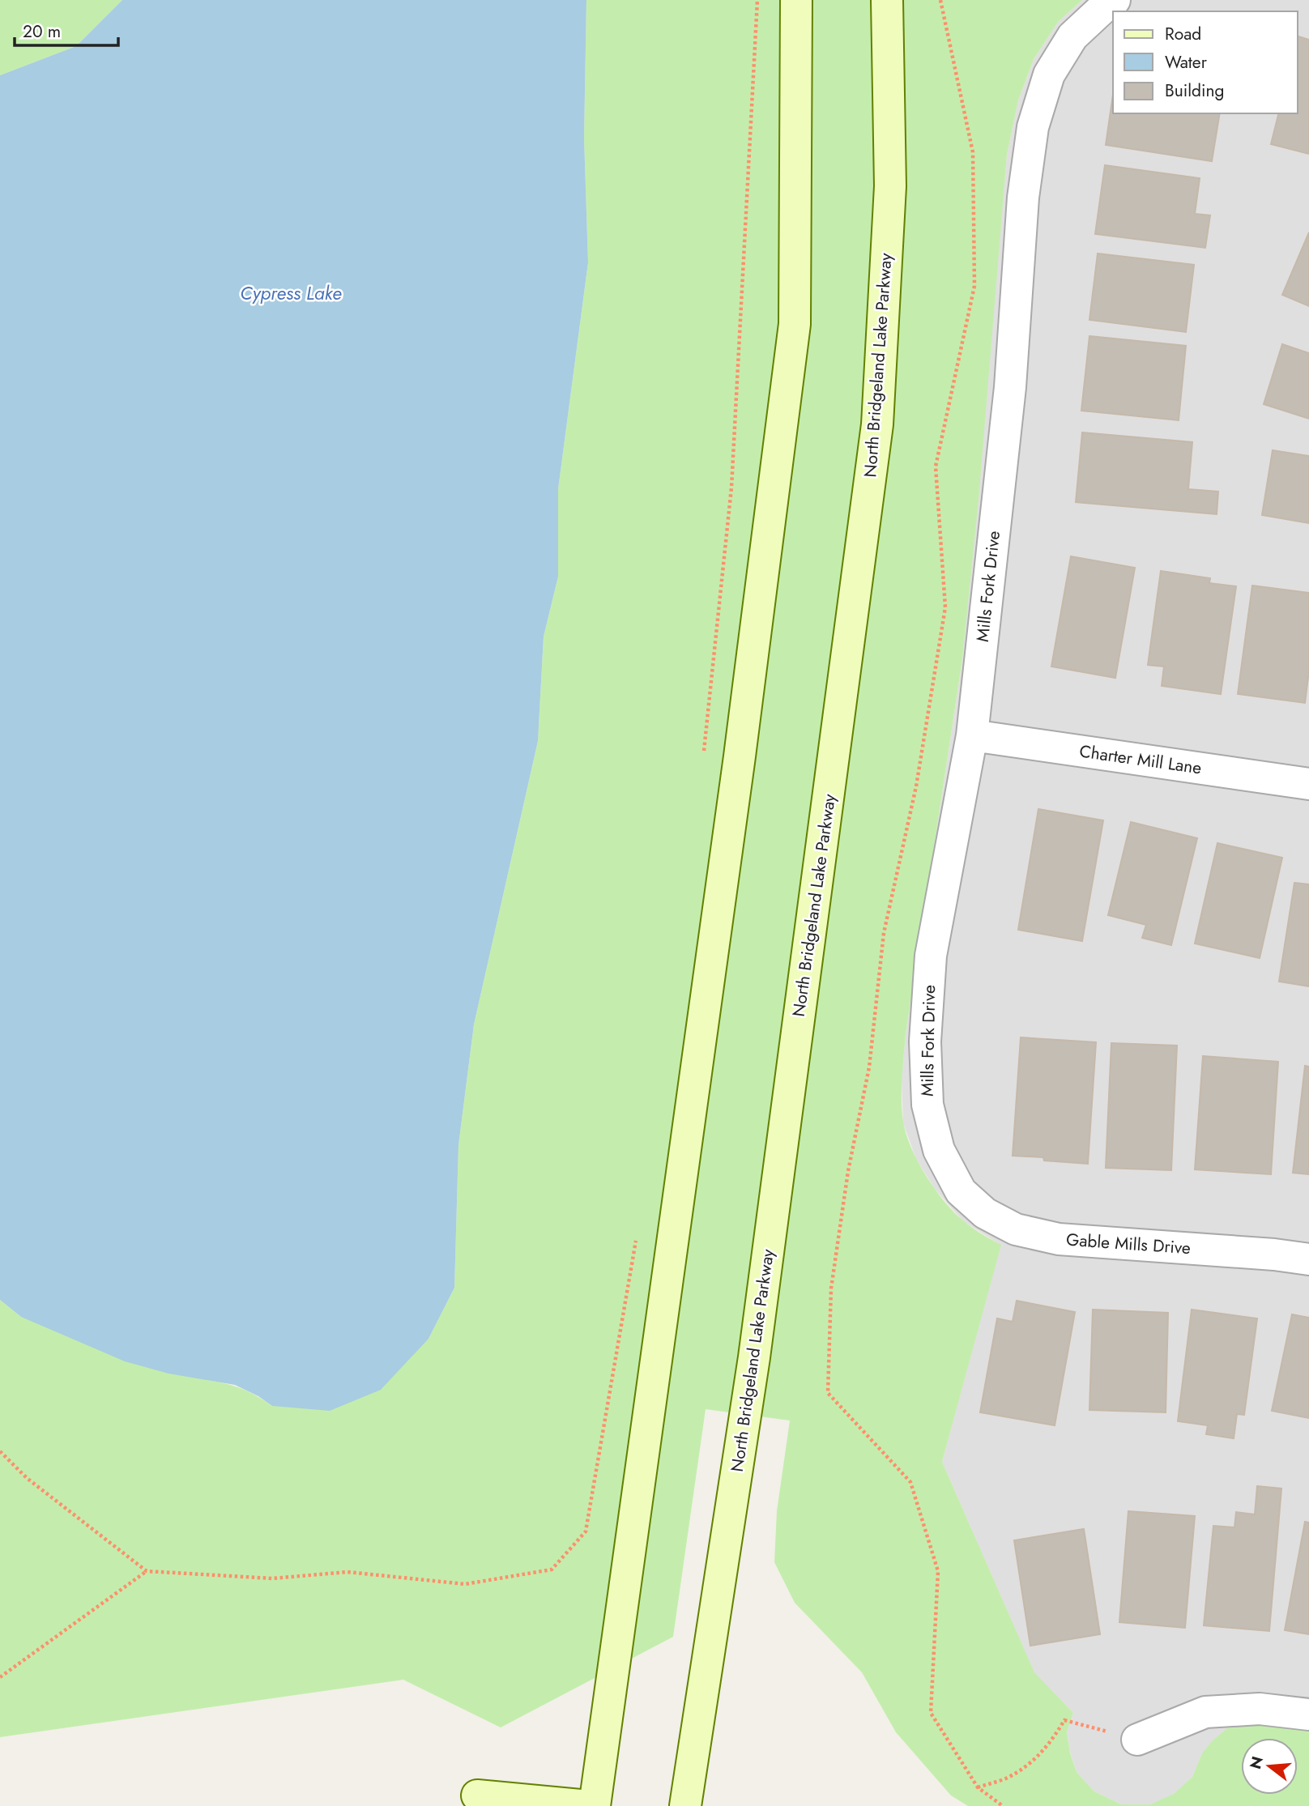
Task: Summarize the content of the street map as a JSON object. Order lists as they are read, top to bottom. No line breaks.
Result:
{"streets":{"main road":["North Bridgeland Lake Parkway"],"street":["Mills Fork Drive","Charter Mill Lane","Gable Mills Drive"]},"crossings":[["Mills Fork Drive","Charter Mill Lane"],["Mills Fork Drive","Gable Mills Drive"]],"water":["Cypress Lake"],"legend":["Road","Water","Building"],"scale_bar":"20 m","north":"left"}
